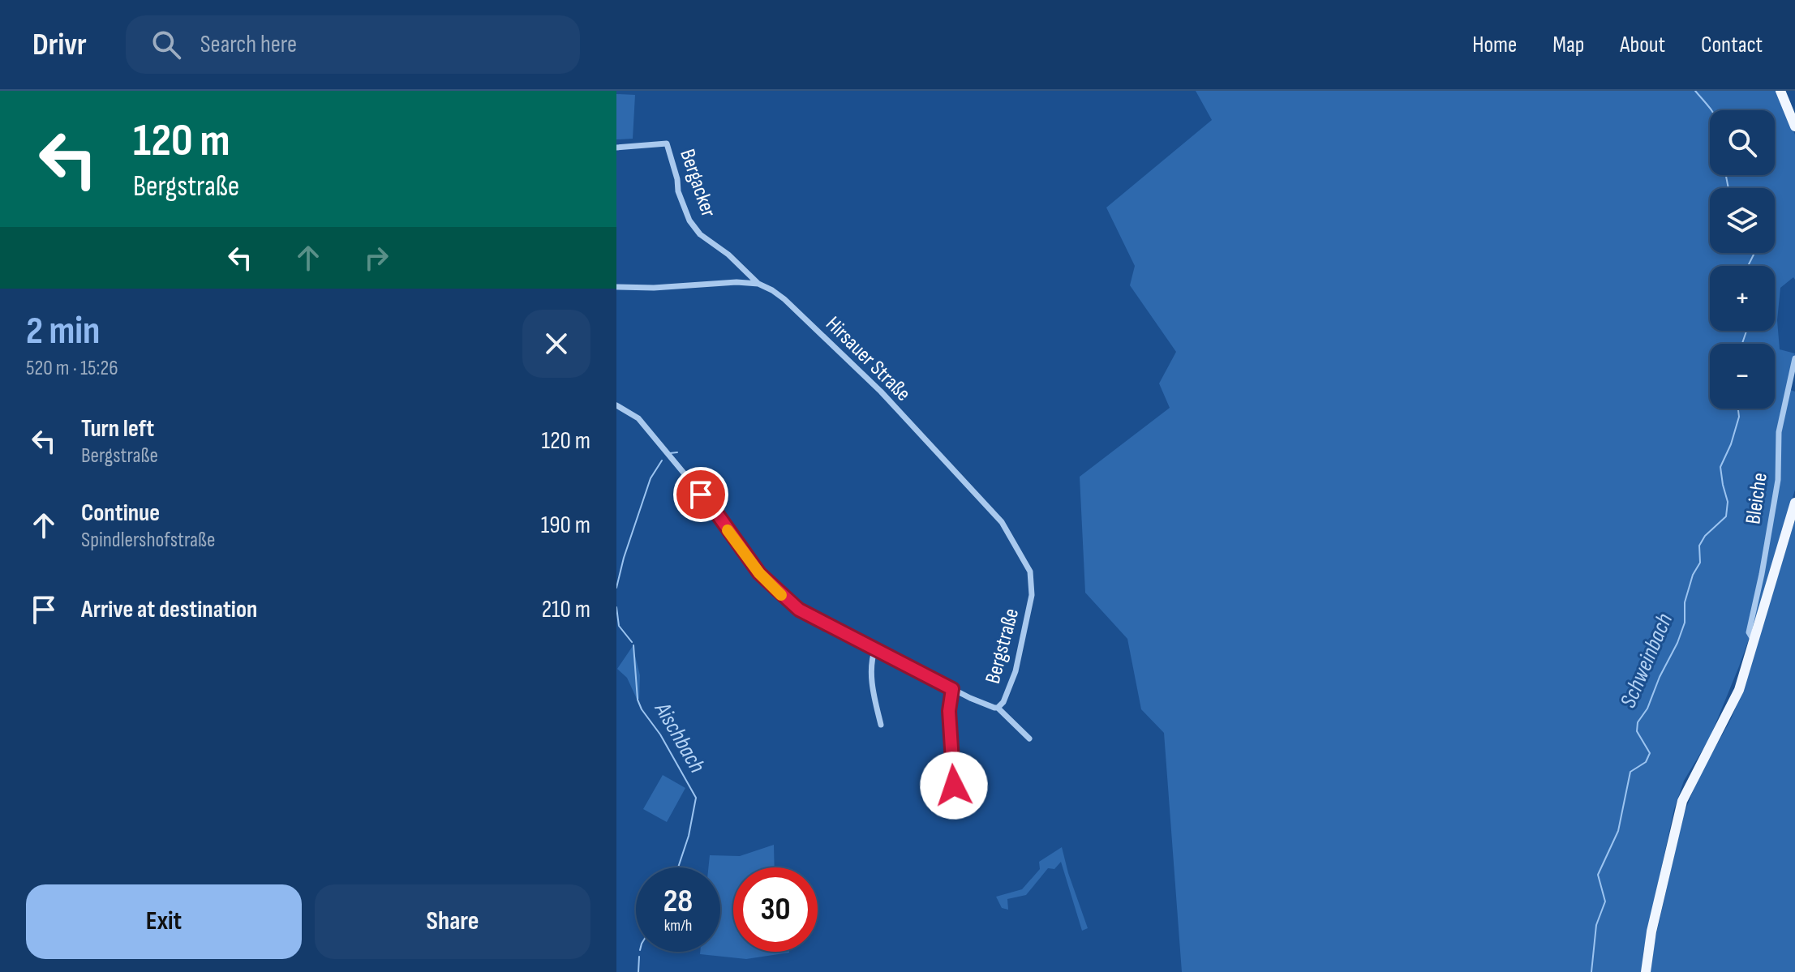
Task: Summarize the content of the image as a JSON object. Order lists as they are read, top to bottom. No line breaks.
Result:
{"streets":{"street":["Bergacker","Hirsauer Straße","Bleiche","Bergstraße"]},"crossings":[["Bergacker","Hirsauer Straße"],["Hirsauer Straße","Bergstraße"]],"water":["Schweinbach","Aischbach"],"page":{"header":"Drivr","search":"Search here","nav":["Home","Map","About","Contact"],"turn":["120 m","Bergstraße"],"map_buttons":["+","−"],"heading":["2 min","520 m · 15:26"],"list":[{"name":"Turn left","note":"Bergstraße","value":"120 m"},{"name":"Continue","note":"Spindlershofstraße","value":"190 m"},{"name":"Arrive at destination","value":"210 m"}],"speed":"28 km/h","limit":"30","buttons":["Exit","Share"]}}
